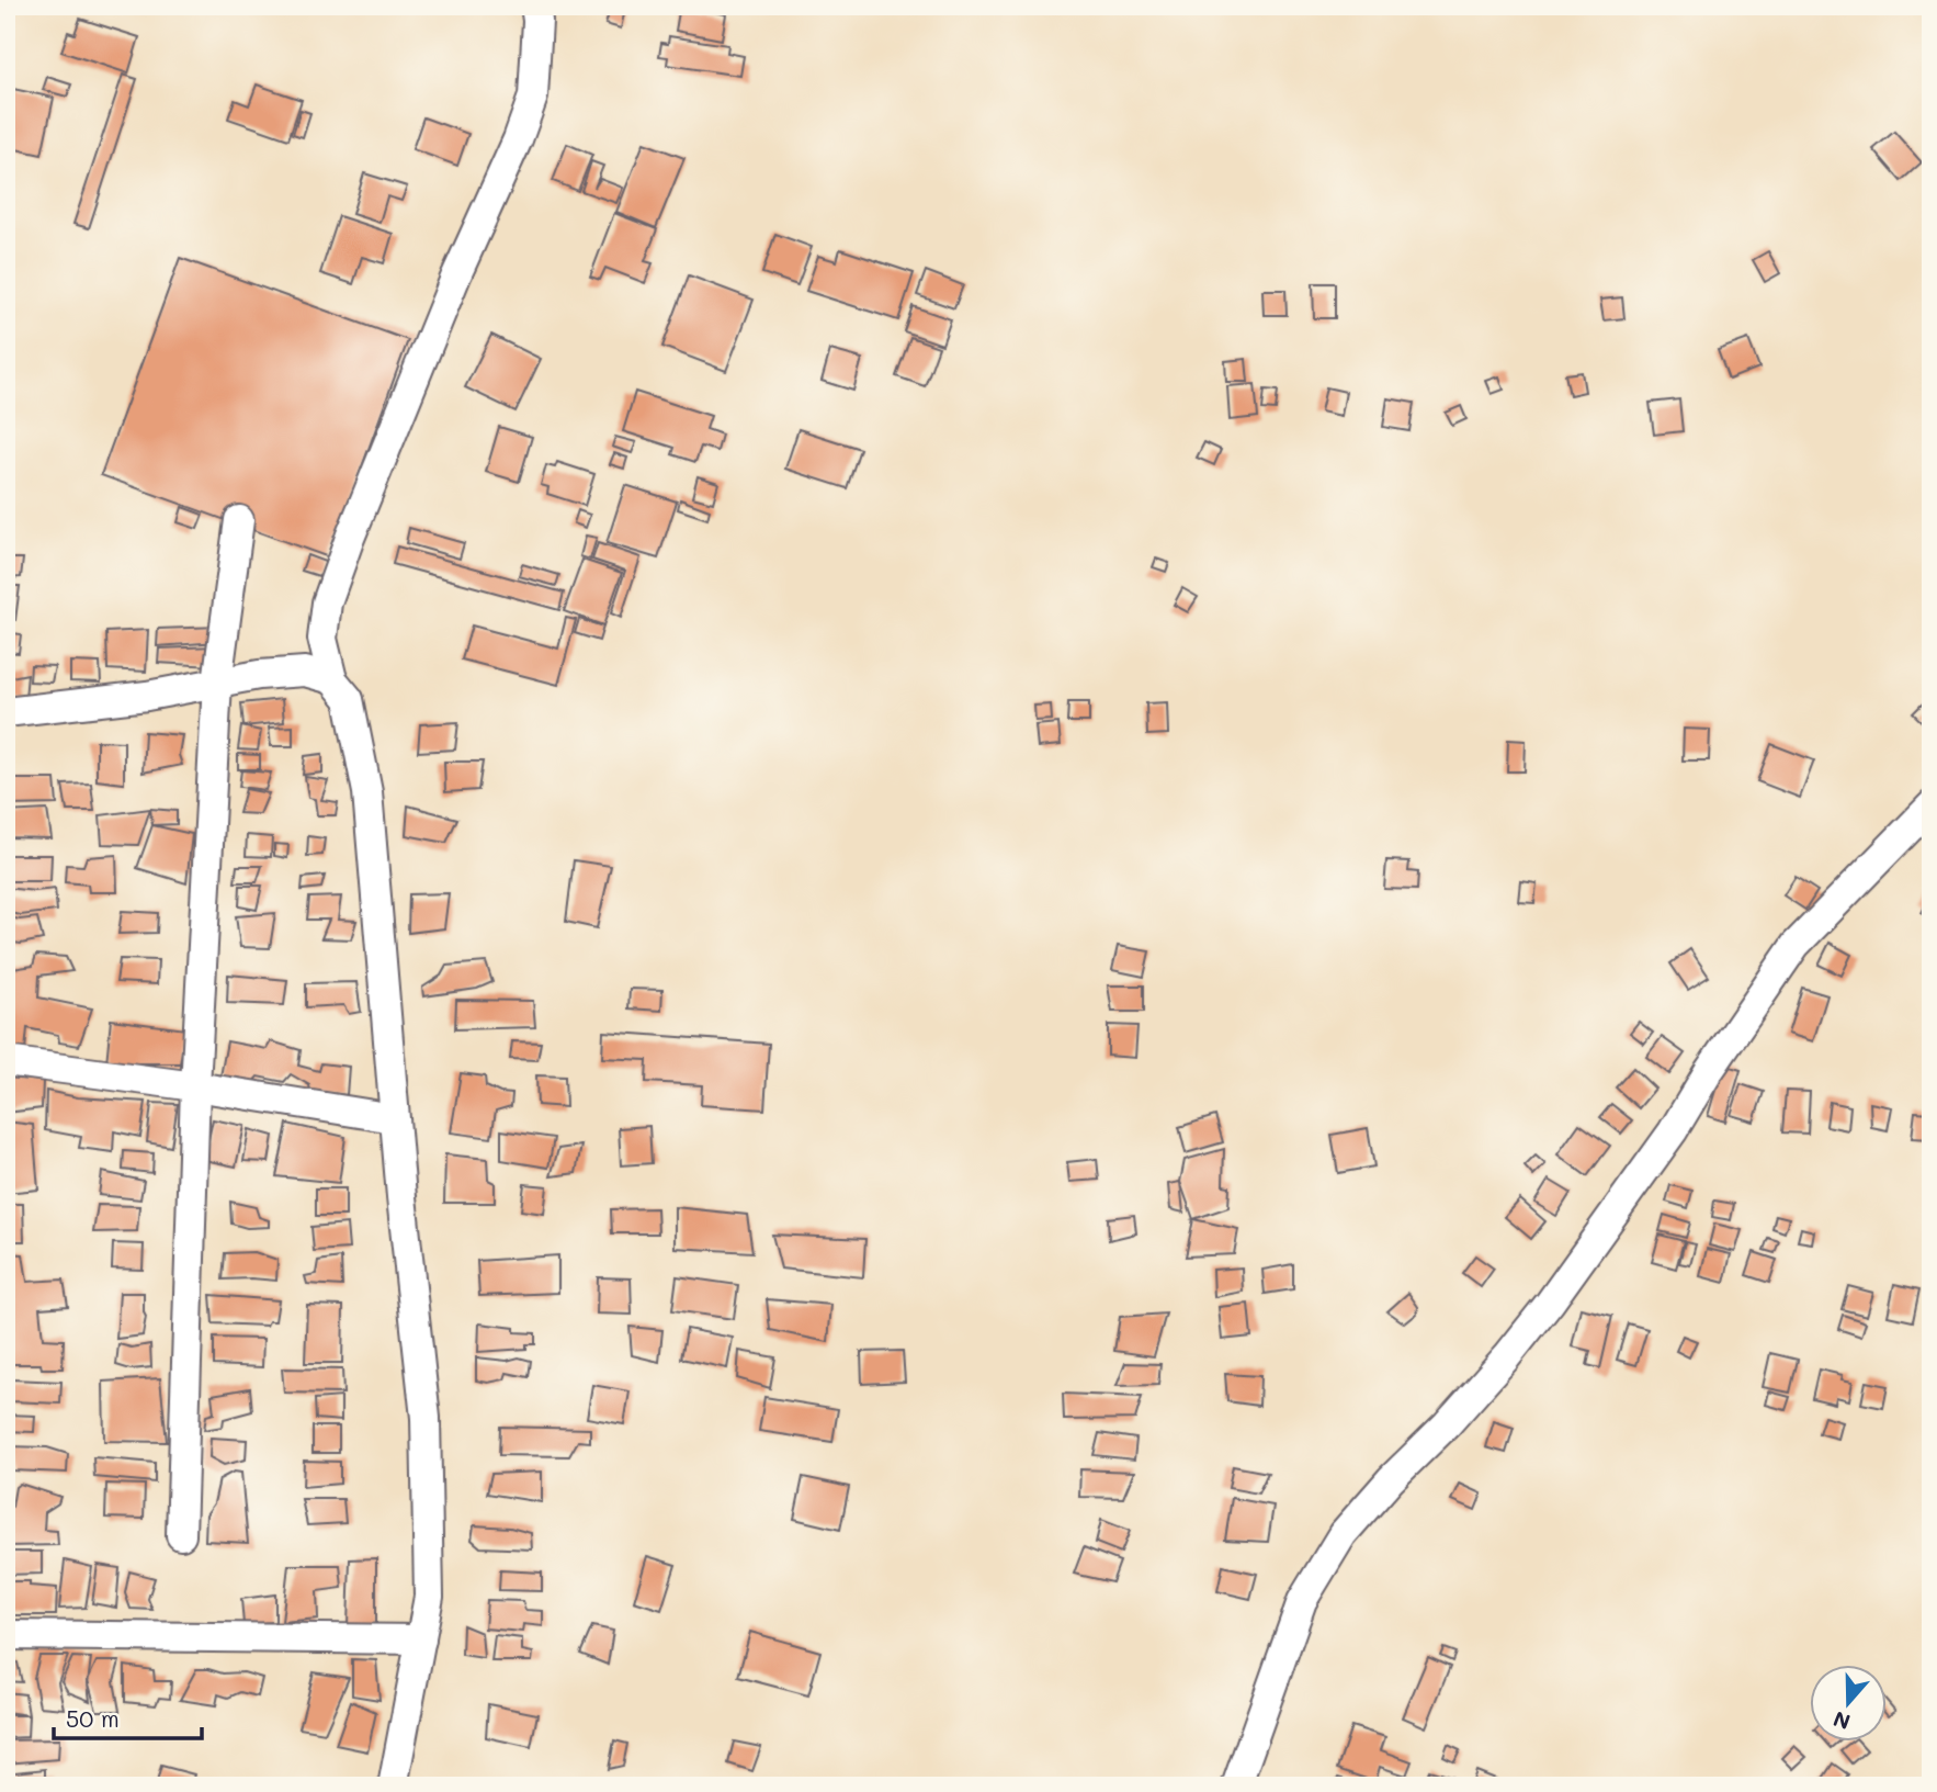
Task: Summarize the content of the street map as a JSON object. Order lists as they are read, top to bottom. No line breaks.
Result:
{"scale_bar":"50 m","north":"bottom"}
